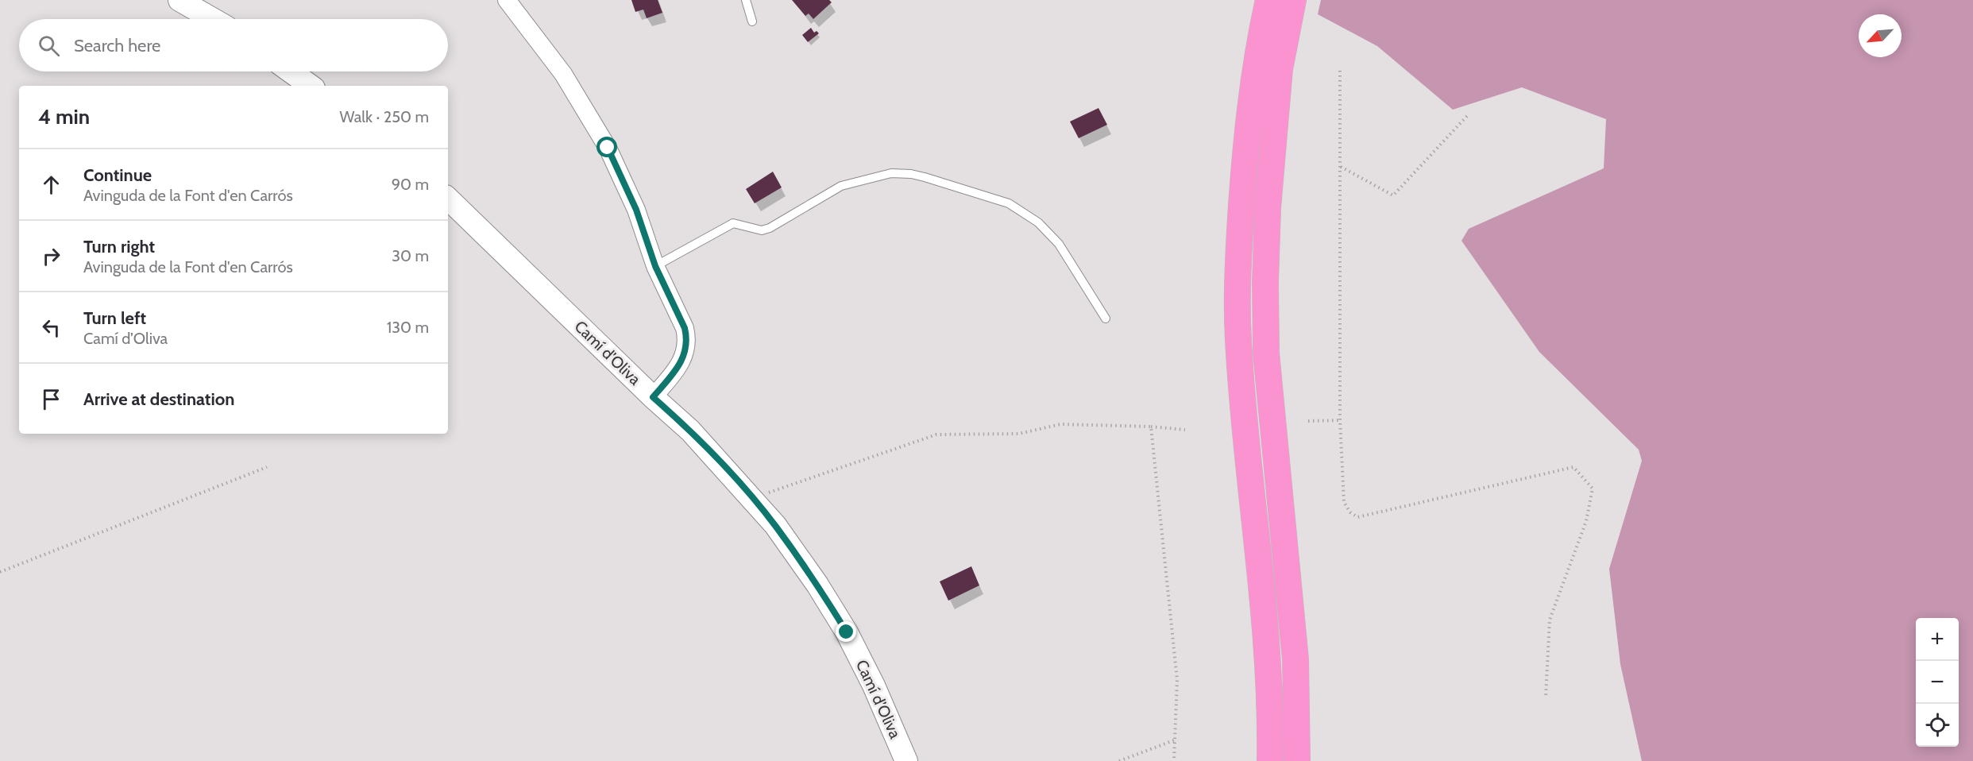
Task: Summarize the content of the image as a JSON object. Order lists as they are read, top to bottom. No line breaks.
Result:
{"streets":{"street":["Camí d’Oliva"]},"north":"bottom left","page":{"search":"Search here","heading":["4 min","Walk · 250 m"],"list":[["Continue","Avinguda de la Font d'en Carrós","90 m"],["Turn right","Avinguda de la Font d'en Carrós","30 m"],["Turn left","Camí d’Oliva","130 m"],"Arrive at destination"],"map_buttons":["+","−"]}}
